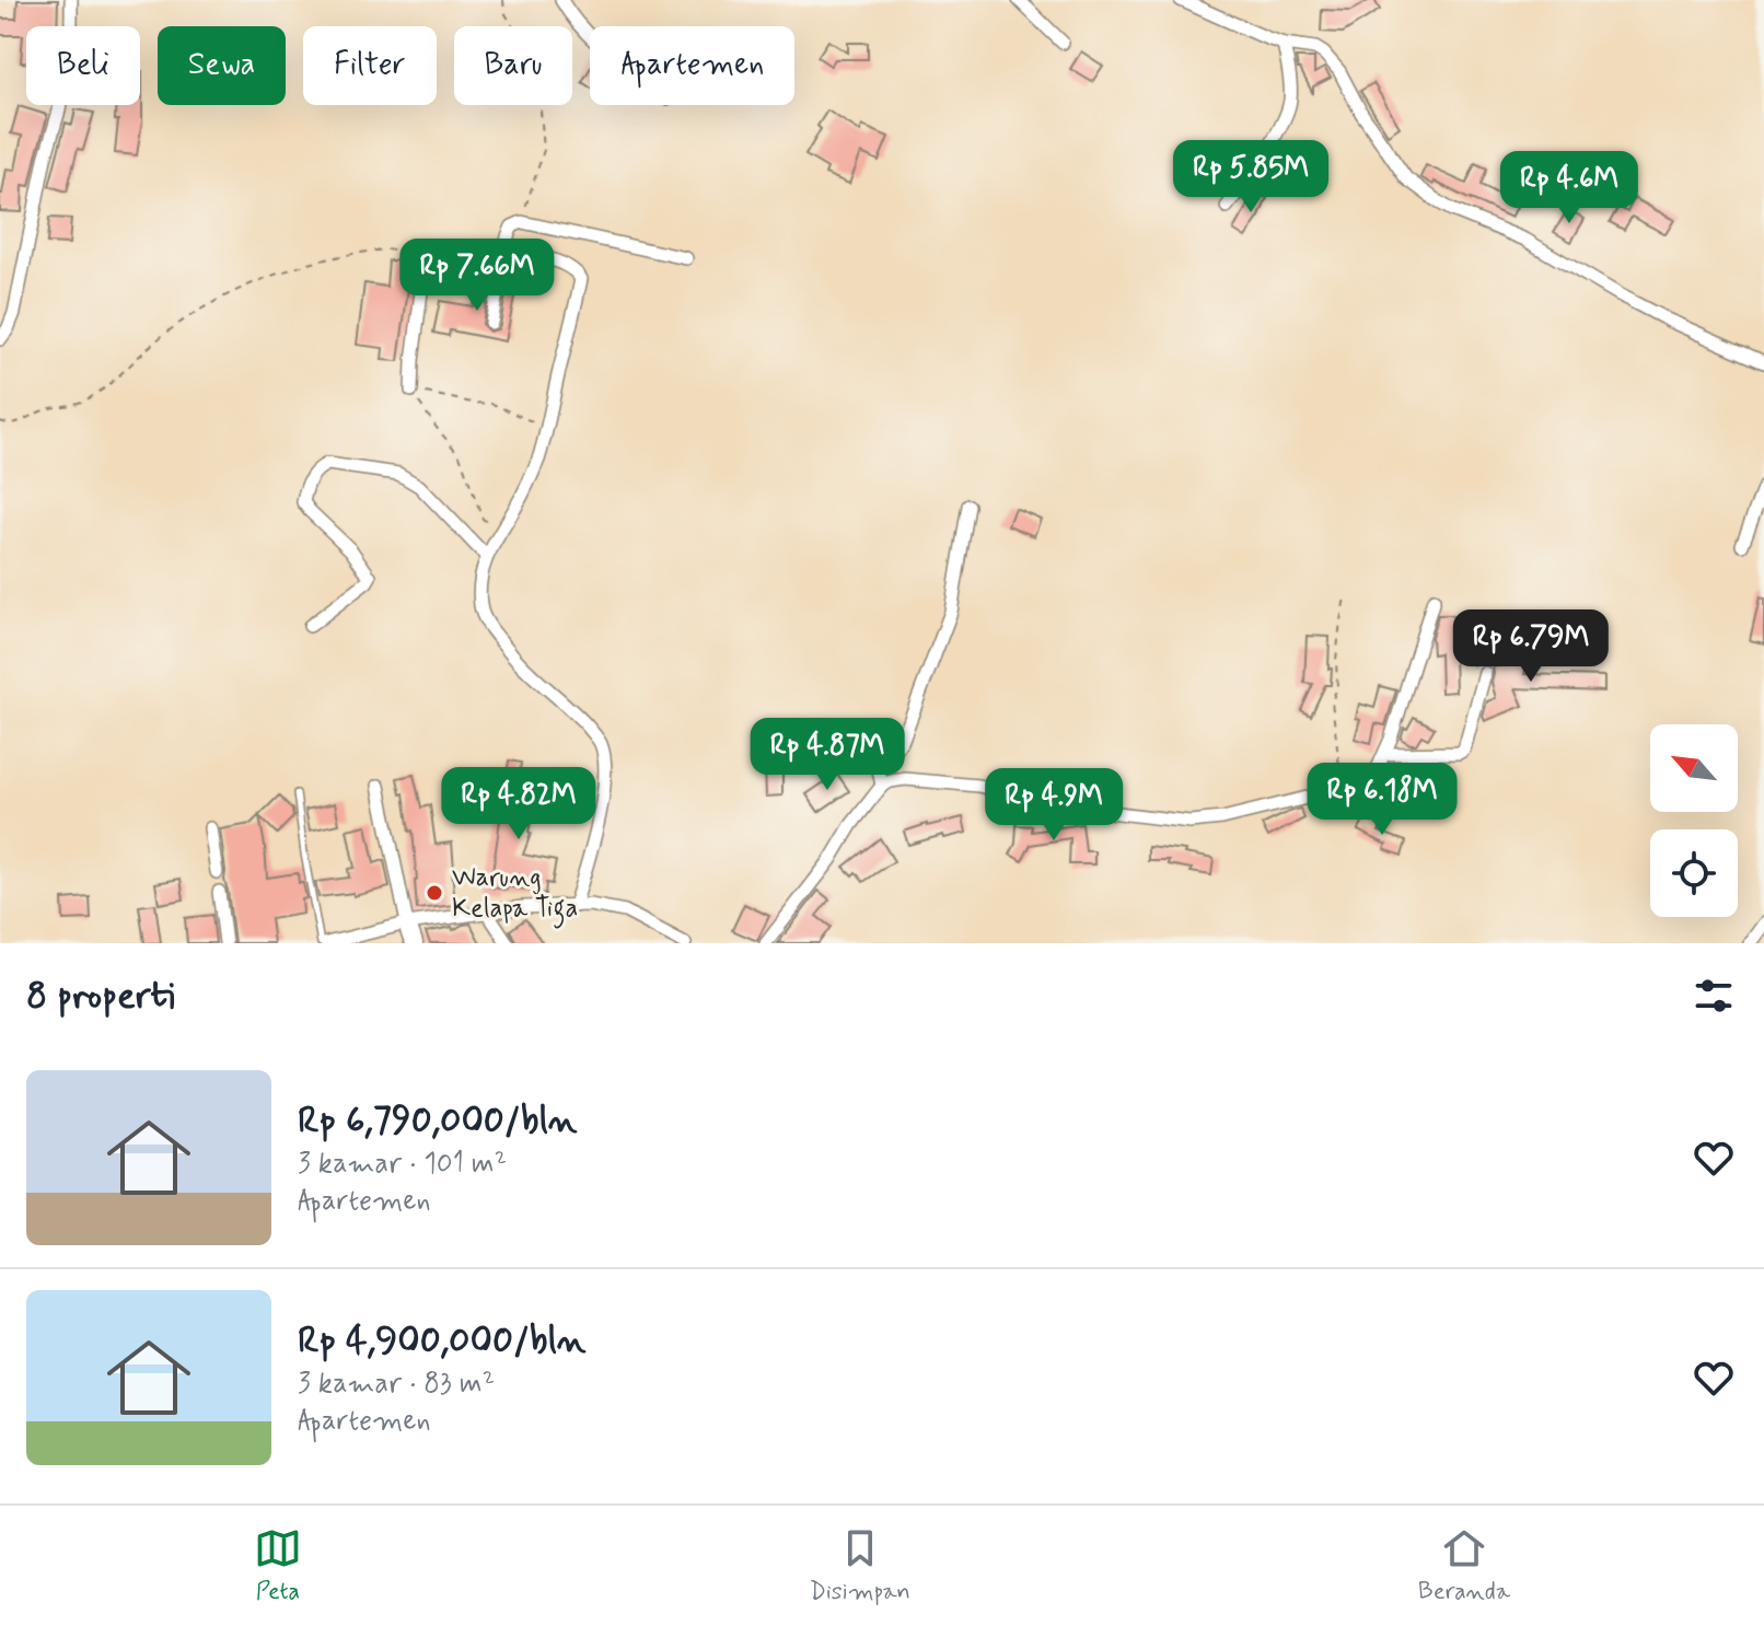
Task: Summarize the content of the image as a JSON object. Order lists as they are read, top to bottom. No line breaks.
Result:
{"places":["Warung Kelapa Tiga"],"north":"top left","page":{"chip":["Beli","Sewa","Filter","Baru","Apartemen"],"price":["Rp 5.85M","Rp 4.6M","Rp 7.66M","Rp 6.79M","Rp 4.87M","Rp 6.18M","Rp 4.82M","Rp 4.9M"],"heading":"8 properti","list":[{"name":"Rp 6,790,000/bln","note":"3 kamar · 101 m² · Apartemen"},{"name":"Rp 4,900,000/bln","note":"3 kamar · 83 m² · Apartemen"}],"tabs":["Peta","Disimpan","Beranda"]}}
